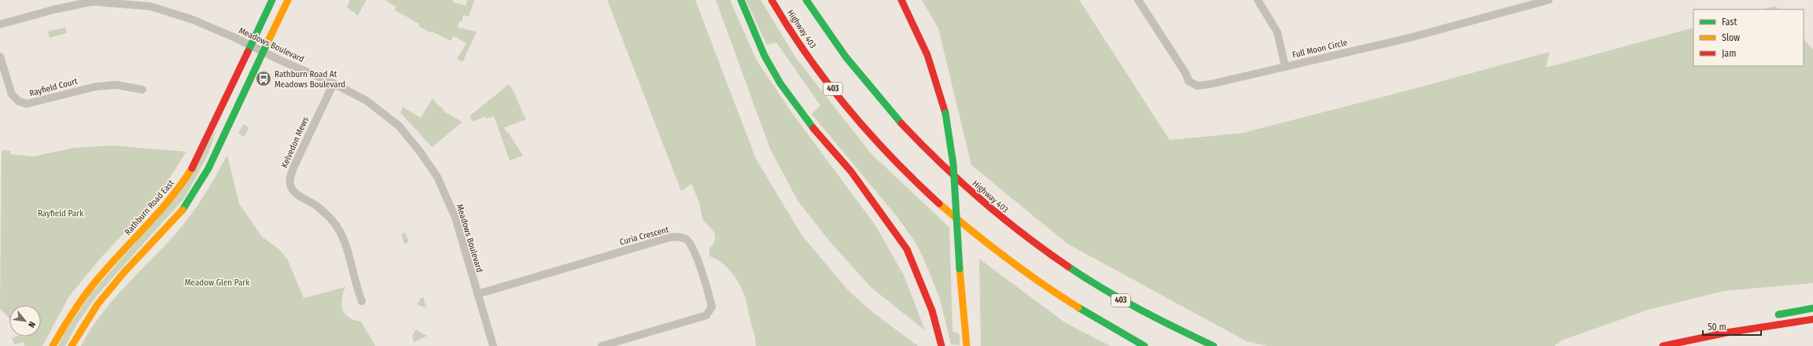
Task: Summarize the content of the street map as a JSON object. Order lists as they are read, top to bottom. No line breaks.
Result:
{"streets":{"main road":["Highway 403","403","Rathburn Road East"],"street":["Meadows Boulevard","Full Moon Circle","Rayfield Court","Kelvedon Mews","Curia Crescent"]},"crossings":[["Meadows Boulevard","Kelvedon Mews"],["Meadows Boulevard","Rathburn Road East"],["Meadows Boulevard","Curia Crescent"]],"parks":["Rayfield Park","Meadow Glen Park"],"places":{"bus stop":["Rathburn Road At Meadows Boulevard"]},"legend":["Fast","Slow","Jam"],"scale_bar":"50 m","north":"bottom right"}
